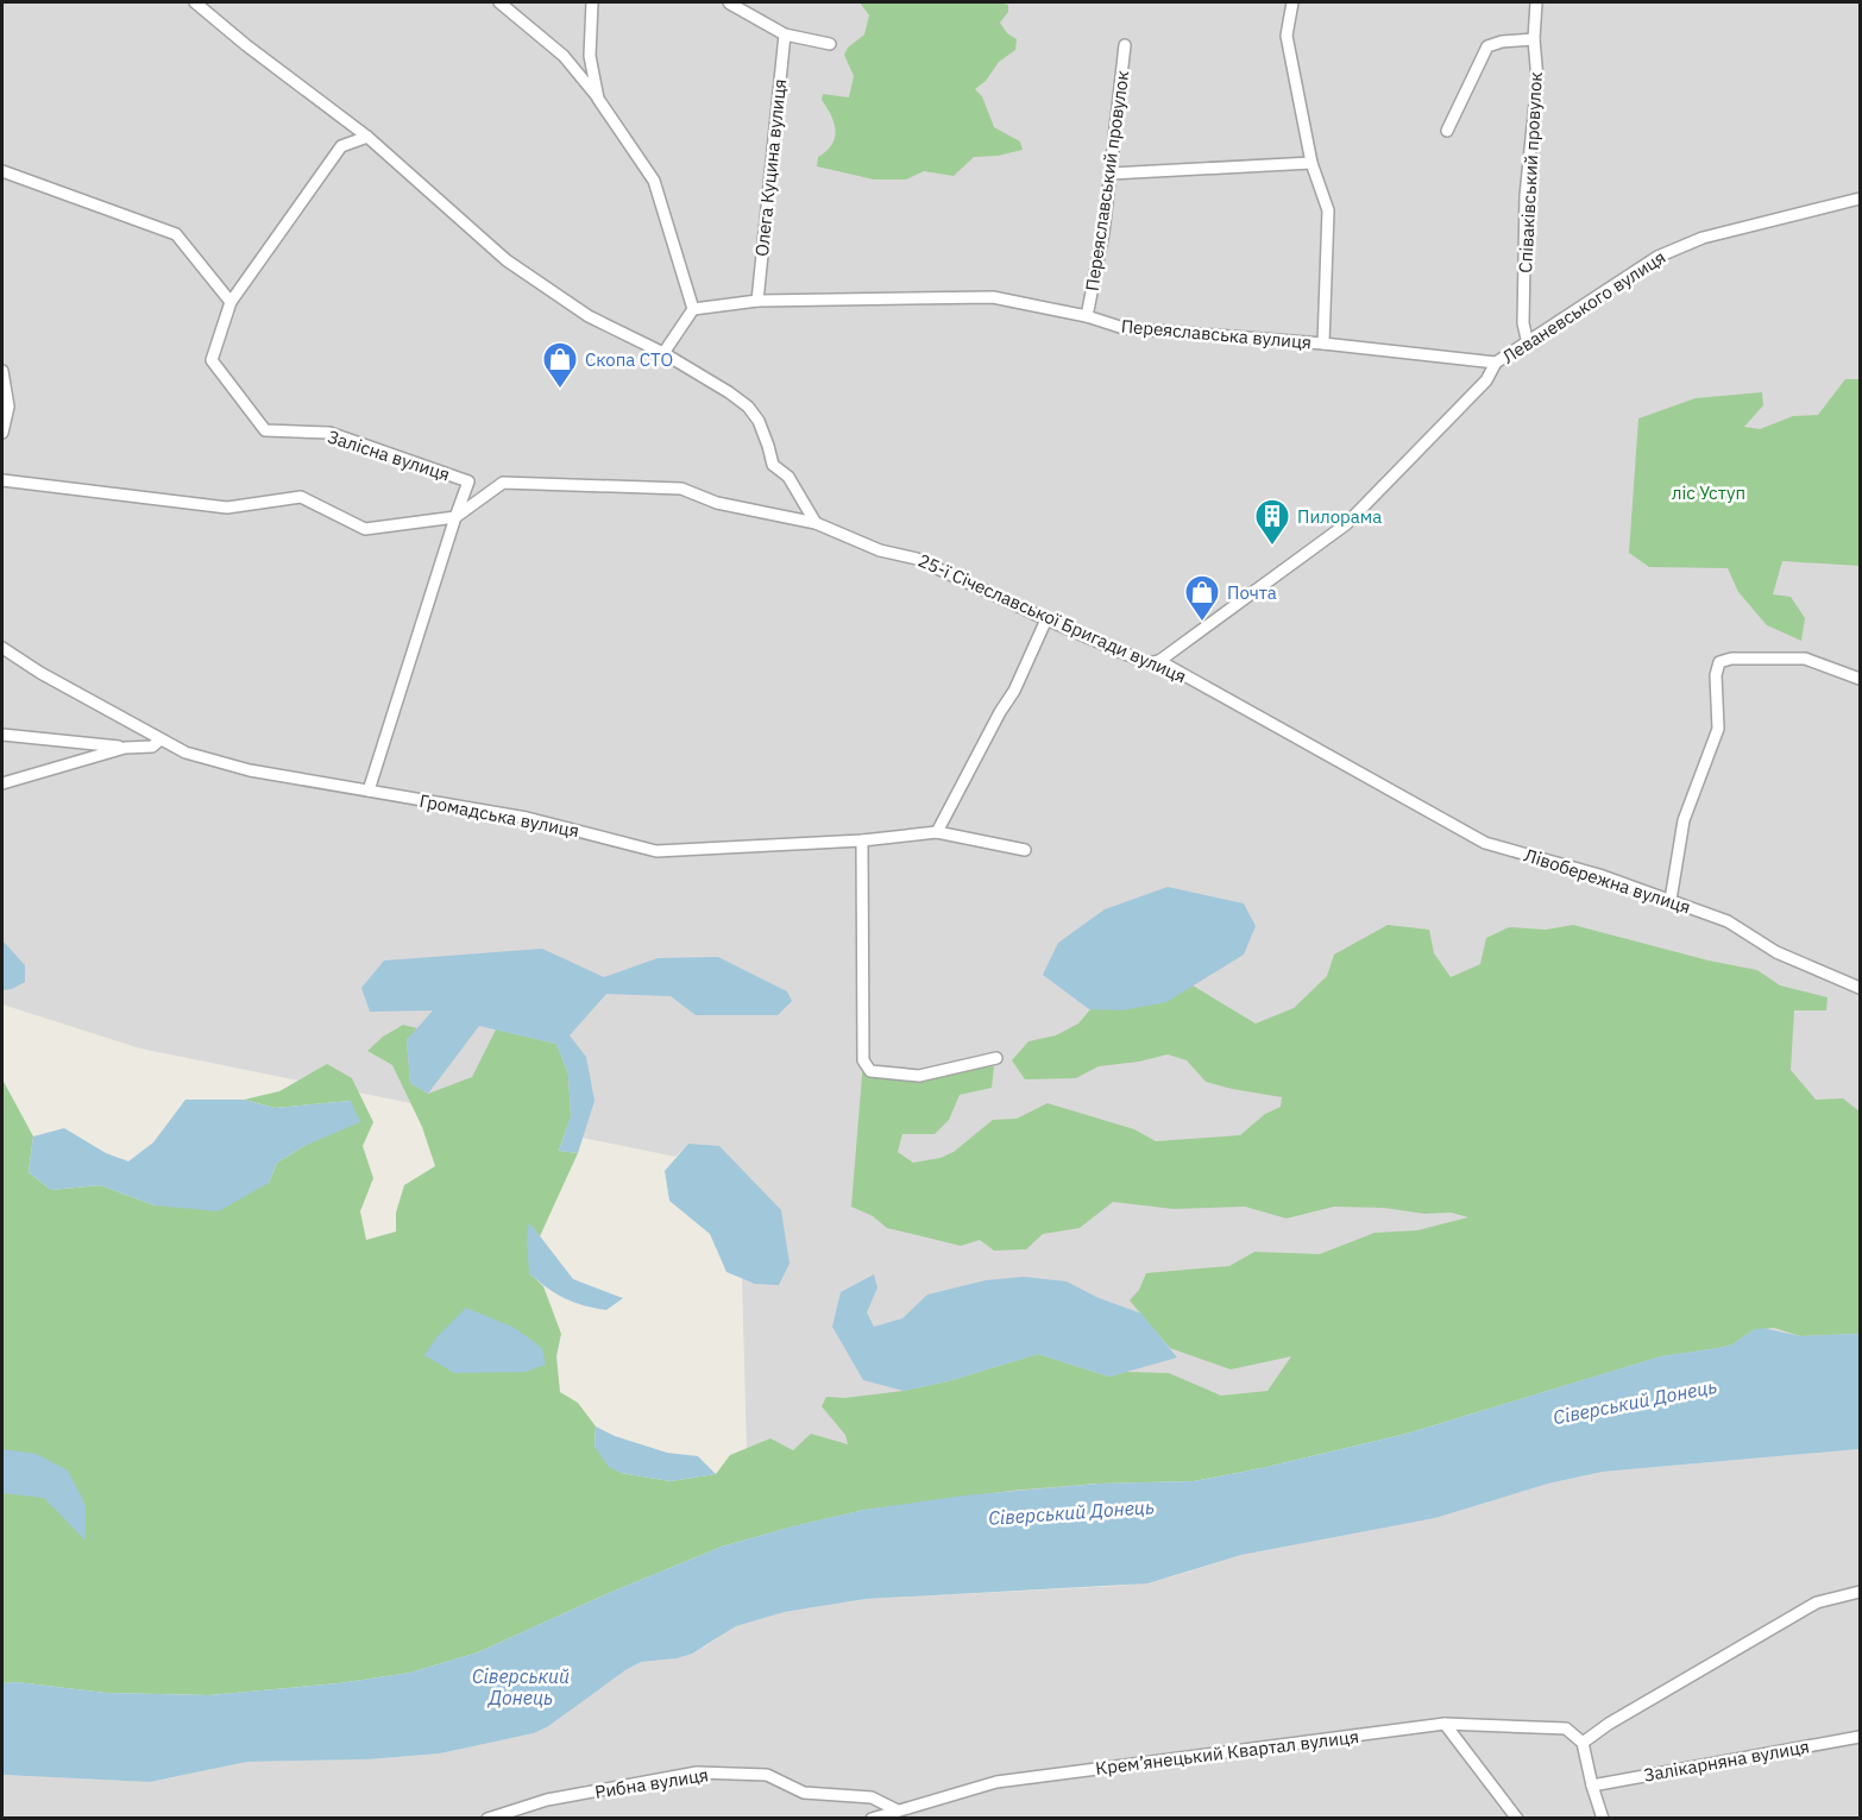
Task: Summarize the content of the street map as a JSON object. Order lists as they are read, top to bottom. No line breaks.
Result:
{"streets":{"street":["Олега Куцина вулиця","Співаківський провулок","Переяславський провулок","Леваневського вулиця","Переяславська вулиця","Залісна вулиця","25-ї Січеславської Бригади вулиця","Громадська вулиця","Лівобережна вулиця","Крем’янецький Квартал вулиця","Залікарняна вулиця","Рибна вулиця"]},"crossings":[["Олега Куцина вулиця","Переяславська вулиця"],["Співаківський провулок","Леваневського вулиця"],["Переяславський провулок","Переяславська вулиця"],["Леваневського вулиця","Переяславська вулиця"],["Леваневського вулиця","25-ї Січеславської Бригади вулиця"],["Залісна вулиця","25-ї Січеславської Бригади вулиця"],["25-ї Січеславської Бригади вулиця","Лівобережна вулиця"],["Крем’янецький Квартал вулиця","Рибна вулиця"]],"water":["Сіверський Донець"],"parks":["ліс Уступ"],"places":{"shop":["Скопа СТО","Почта"],"building":["Пилорама"]}}
